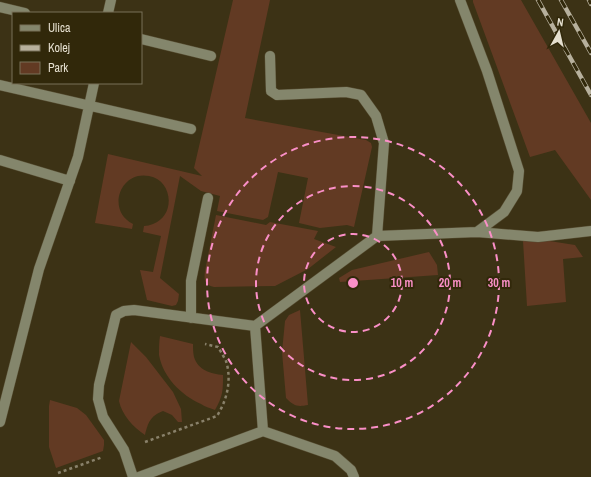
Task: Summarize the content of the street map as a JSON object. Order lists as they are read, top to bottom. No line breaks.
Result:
{"legend":["Ulica","Kolej","Park"],"north":"top","rings":["10 m","20 m","30 m"]}
